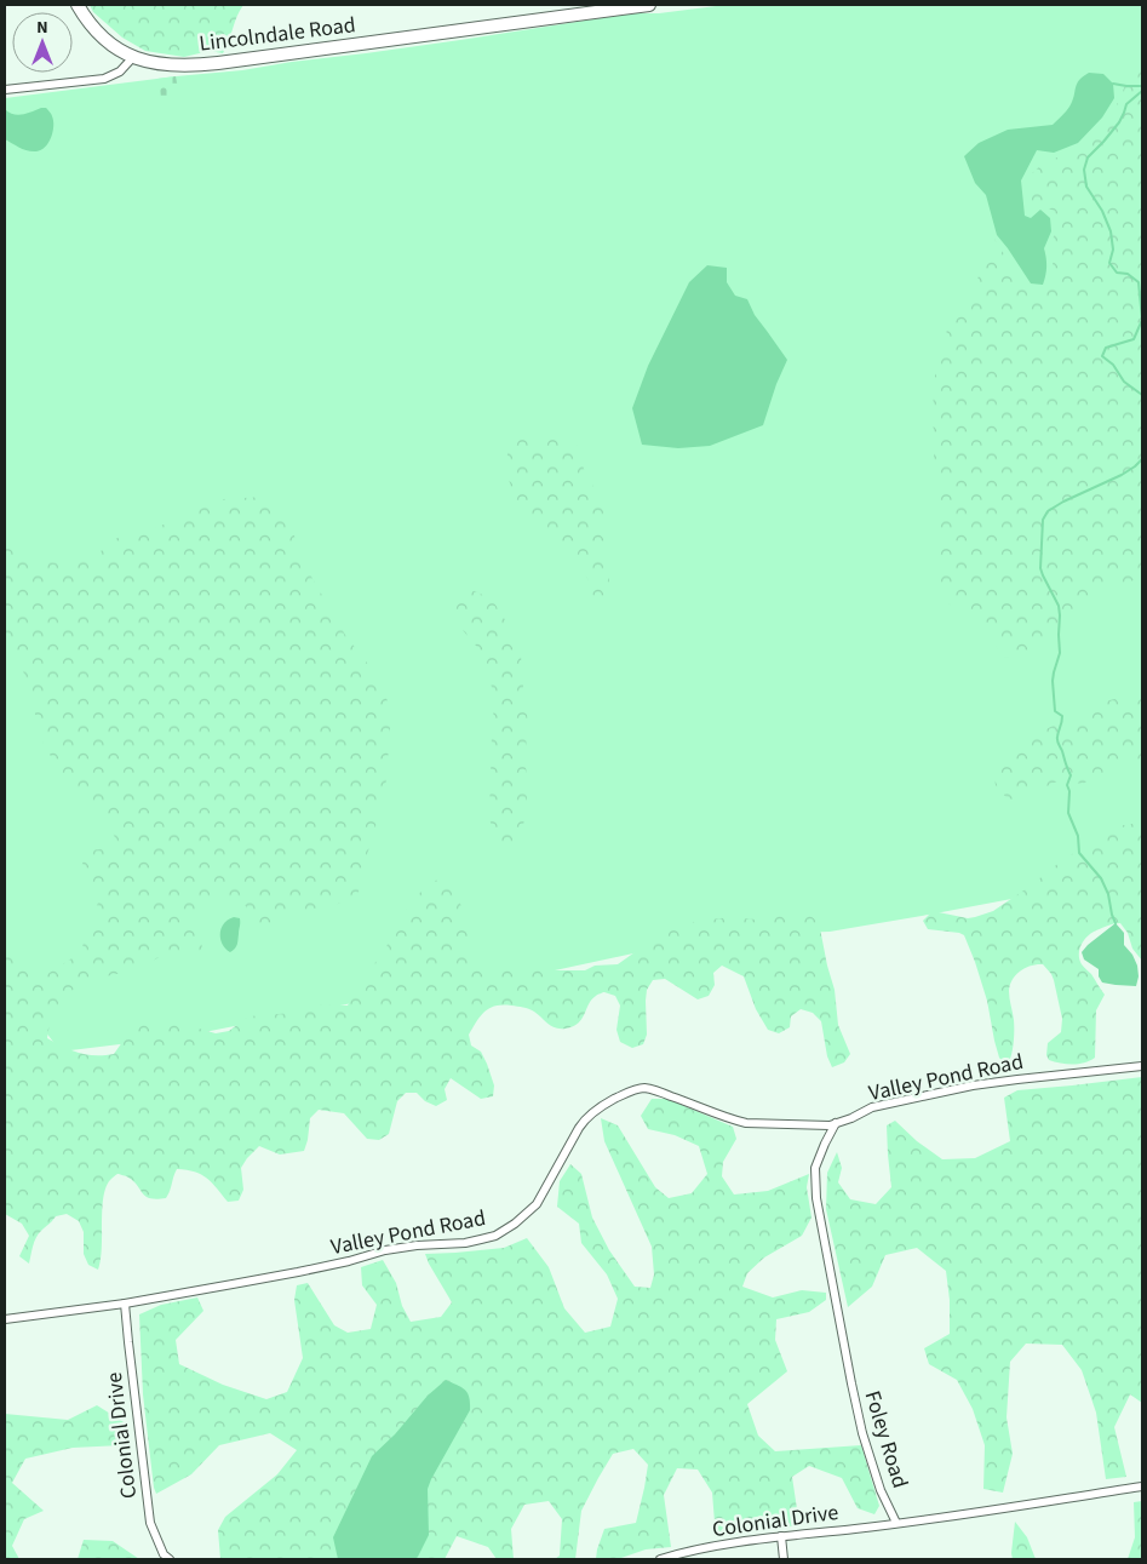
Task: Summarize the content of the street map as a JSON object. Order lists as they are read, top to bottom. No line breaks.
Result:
{"streets":{"main road":["Lincolndale Road"],"street":["Valley Pond Road","Colonial Drive","Foley Road"]},"crossings":[["Valley Pond Road","Colonial Drive"],["Valley Pond Road","Foley Road"],["Colonial Drive","Foley Road"]],"north":"top"}
